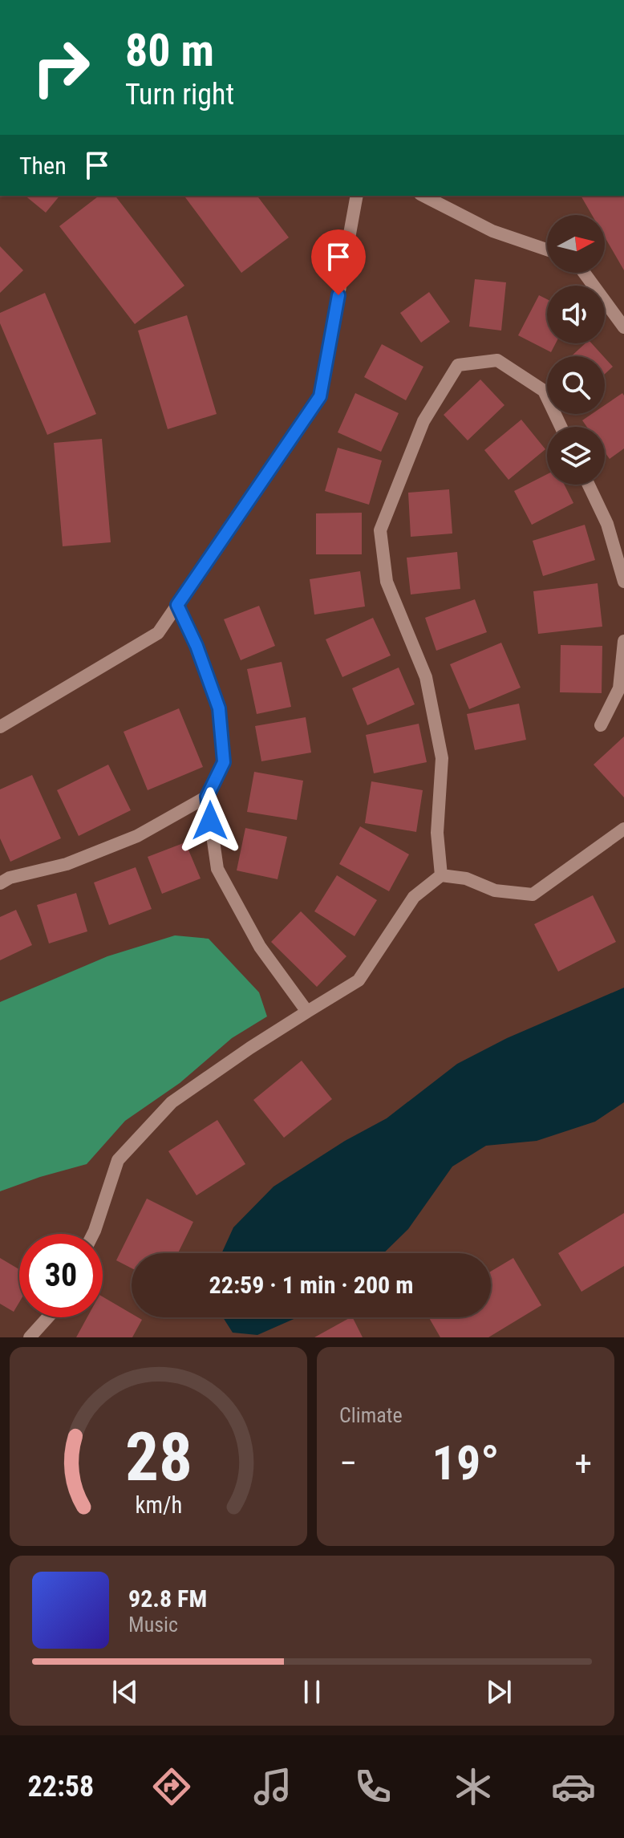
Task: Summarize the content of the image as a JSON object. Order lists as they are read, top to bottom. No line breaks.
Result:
{"north":"right","page":{"turn":["80 m","Turn right"],"then":"Then","limit":"30","trip":"22:59 · 1 min · 200 m","tile":"Climate","heat":["−","19°","+"],"song":["92.8 FM","Music"],"tabs":"22:58","gauge":["28","km/h"]}}
